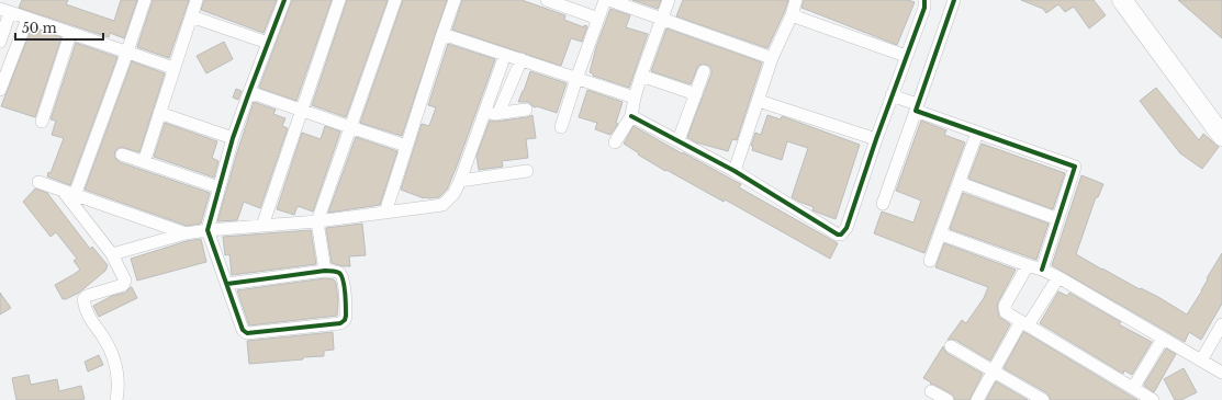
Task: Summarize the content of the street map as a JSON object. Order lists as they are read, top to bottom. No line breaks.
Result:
{"scale_bar":"50 m"}
